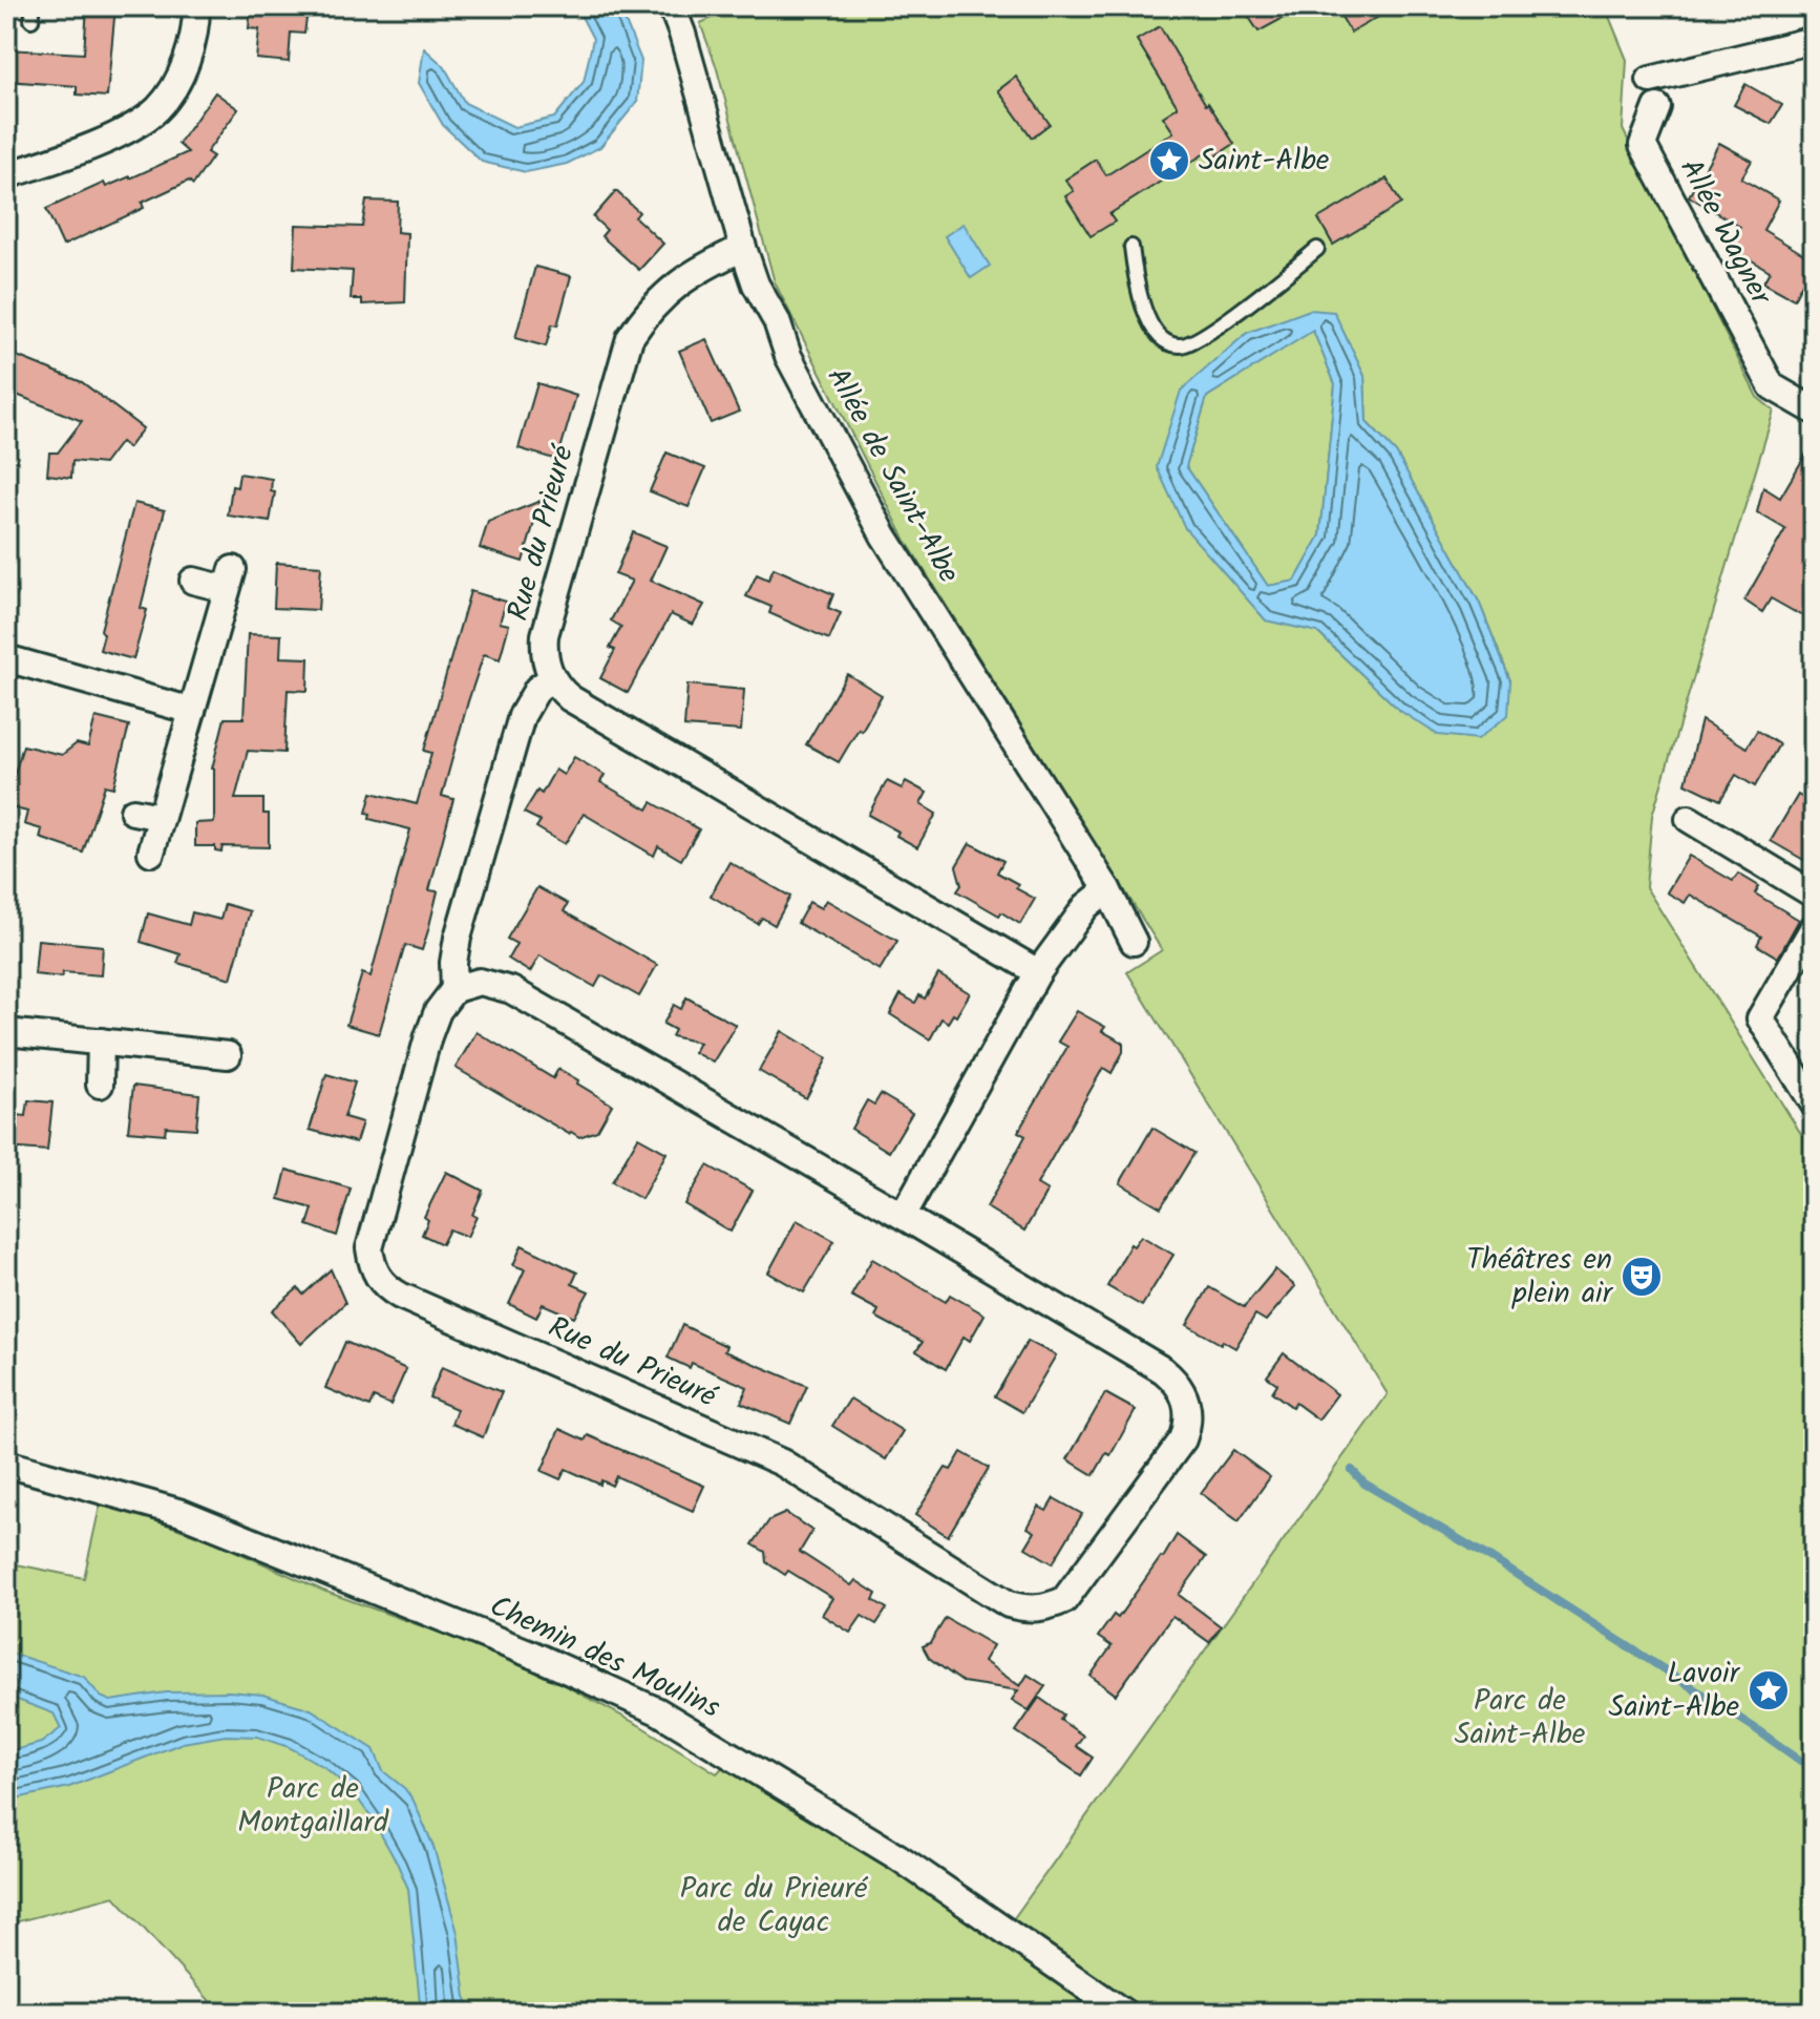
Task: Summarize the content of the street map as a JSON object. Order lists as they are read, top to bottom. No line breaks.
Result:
{"streets":{"street":["Allée Wagner","Allée de Saint-Albe","Rue du Prieuré","Chemin des Moulins"]},"crossings":[["Allée de Saint-Albe","Rue du Prieuré"]],"parks":["Parc de Saint-Albe","Parc de Montgaillard","Parc du Prieuré de Cayac"],"places":{"place":["Saint-Albe","Lavoir Saint-Albe"],"theatre":["Théâtres en plein air"]}}
